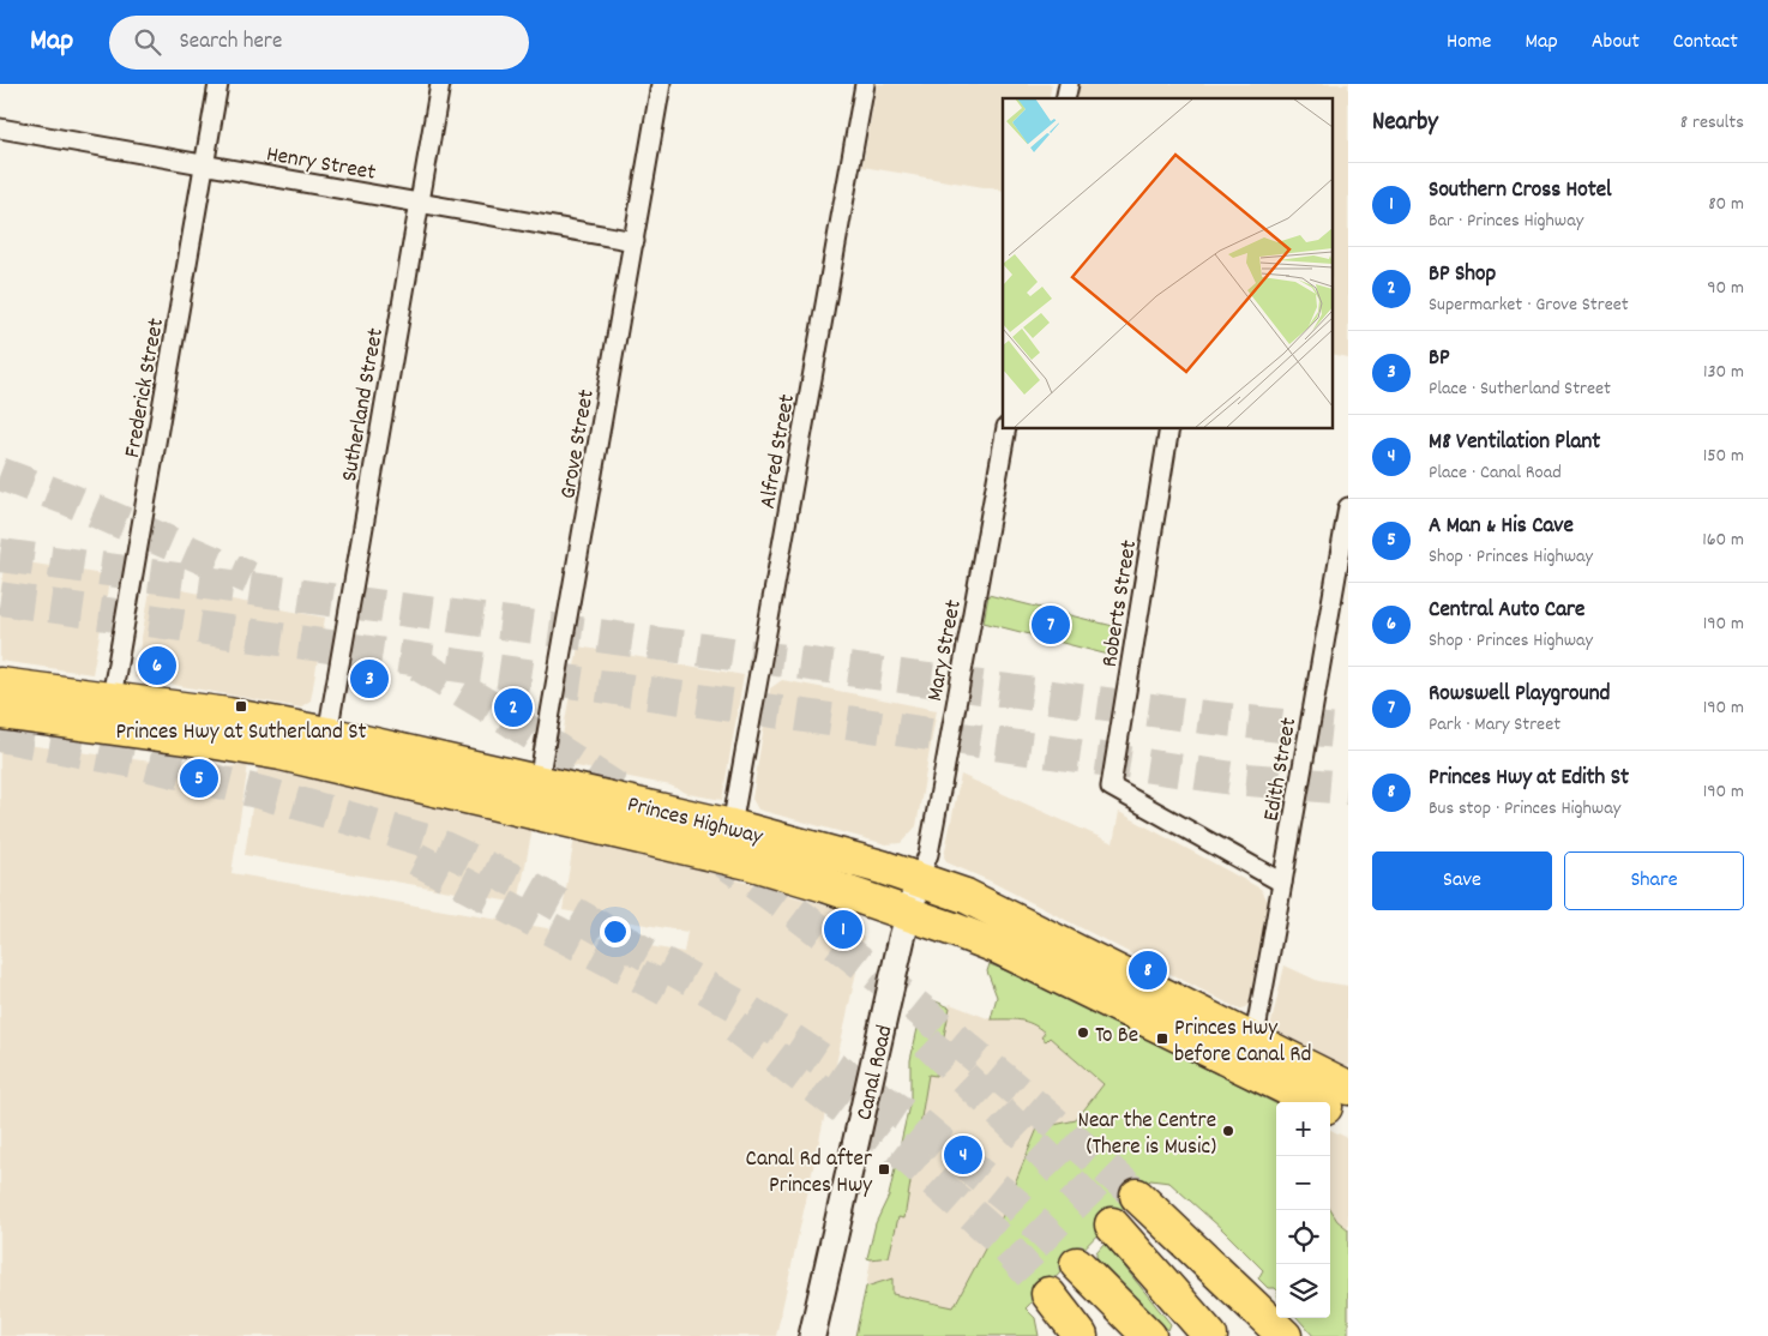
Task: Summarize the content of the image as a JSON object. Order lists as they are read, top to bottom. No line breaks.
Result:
{"streets":{"highway":["Princes Highway"],"main road":["Canal Road"],"street":["Henry Street","Frederick Street","Sutherland Street","Grove Street","Alfred Street","Roberts Street","Mary Street","Edith Street"]},"crossings":[["Henry Street","Frederick Street"],["Henry Street","Sutherland Street"],["Henry Street","Grove Street"],["Frederick Street","Princes Highway"],["Sutherland Street","Princes Highway"],["Grove Street","Princes Highway"],["Alfred Street","Princes Highway"],["Roberts Street","Edith Street"],["Mary Street","Princes Highway"],["Mary Street","Canal Road"],["Edith Street","Princes Highway"],["Princes Highway","Canal Road"]],"places":{"transit":["Princes Hwy at Sutherland St","Princes Hwy before Canal Rd","Canal Rd after Princes Hwy"],"other":["To Be","Near the Centre (There is Music)"]},"page":{"header":"Map","search":"Search here","nav":["Home","Map","About","Contact"],"heading":["Nearby","8 results"],"list":[{"mark":"1","name":"Southern Cross Hotel","note":"Bar · Princes Highway","value":"80 m"},{"mark":"2","name":"BP Shop","note":"Supermarket · Grove Street","value":"90 m"},{"mark":"3","name":"BP","note":"Place · Sutherland Street","value":"130 m"},{"mark":"4","name":"M8 Ventilation Plant","note":"Place · Canal Road","value":"150 m"},{"mark":"5","name":"A Man & His Cave","note":"Shop · Princes Highway","value":"160 m"},{"mark":"6","name":"Central Auto Care","note":"Shop · Princes Highway","value":"190 m"},{"mark":"7","name":"Rowswell Playground","note":"Park · Mary Street","value":"190 m"},{"mark":"8","name":"Princes Hwy at Edith St","note":"Bus stop · Princes Highway","value":"190 m"}],"pins":["7","6","3","2","5","1","8","4"],"buttons":["Save","Share"],"map_buttons":["+","−"]}}
